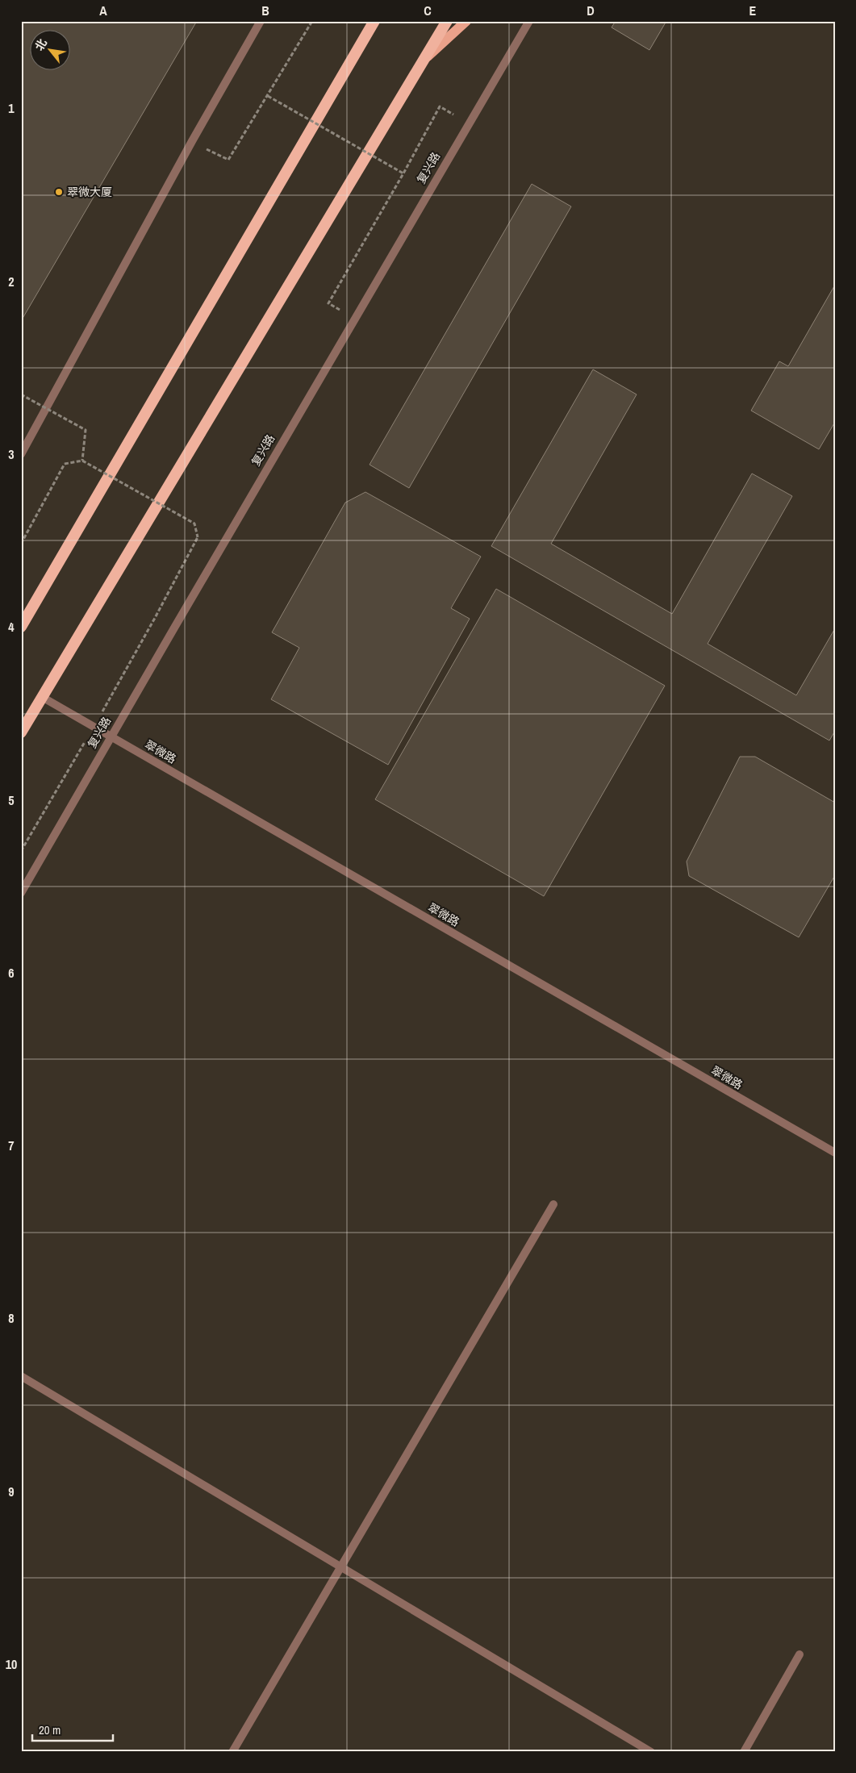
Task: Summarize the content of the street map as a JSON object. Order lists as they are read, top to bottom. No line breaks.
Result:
{"streets":{"street":["复兴路","翠微路"]},"crossings":[["复兴路","翠微路"]],"places":["翠微大厦"],"scale_bar":"20 m","north":"top left","grid":{"columns":["A","B","C","D","E"],"rows":["1","2","3","4","5","6","7","8","9","10"]}}
